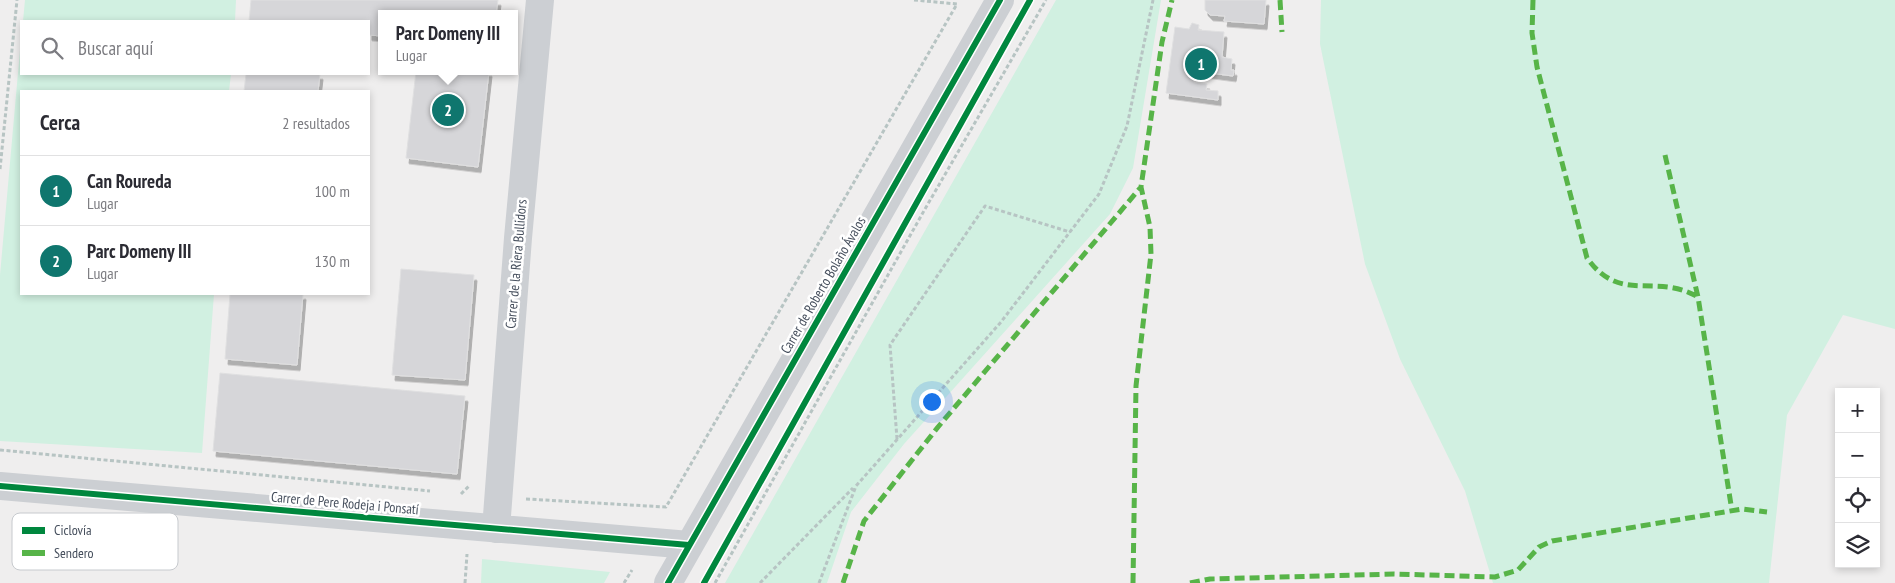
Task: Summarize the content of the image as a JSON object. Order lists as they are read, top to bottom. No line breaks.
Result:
{"streets":{"street":["Carrer de la Riera Bullidors","Carrer de Roberto Bolaño Ávalos","Carrer de Pere Rodeja i Ponsatí"]},"crossings":[["Carrer de la Riera Bullidors","Carrer de Pere Rodeja i Ponsatí"],["Carrer de Roberto Bolaño Ávalos","Carrer de Pere Rodeja i Ponsatí"]],"legend":["Ciclovía","Sendero"],"page":{"popup":["Parc Domeny III","Lugar"],"search":"Buscar aquí","pins":["1","2"],"heading":["Cerca","2 resultados"],"list":[{"mark":"1","name":"Can Roureda","note":"Lugar","value":"100 m"},{"mark":"2","name":"Parc Domeny III","note":"Lugar","value":"130 m"}],"map_buttons":["+","−"]}}
